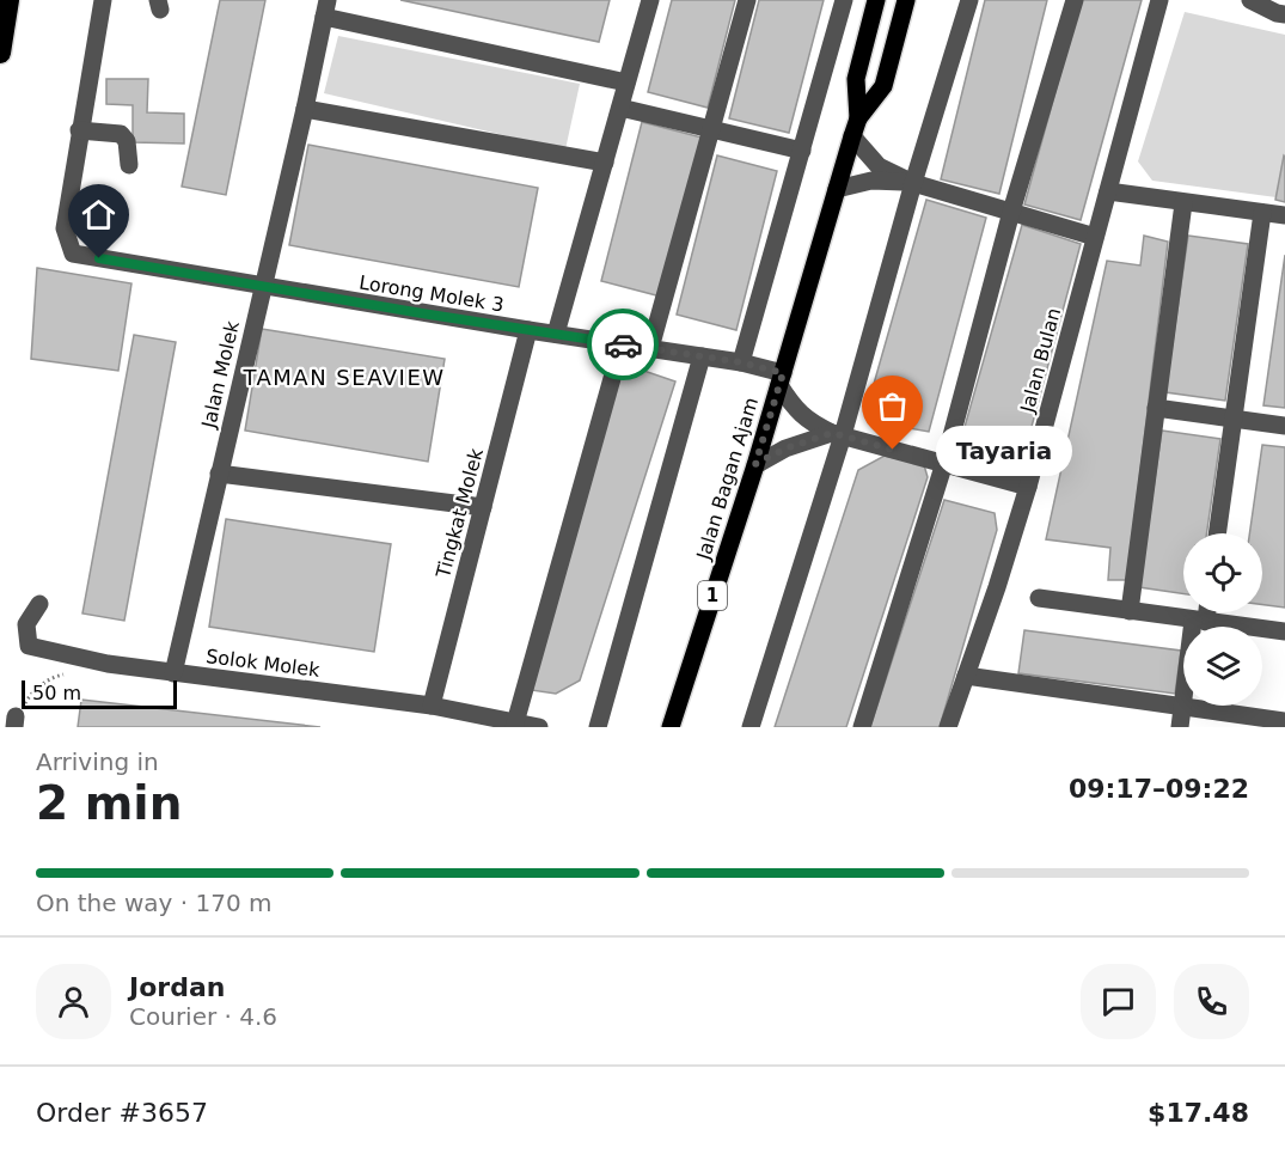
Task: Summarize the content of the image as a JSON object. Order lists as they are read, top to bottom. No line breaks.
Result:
{"streets":{"main road":["Jalan Bagan Ajam","1"],"street":["Lorong Molek 3","Jalan Bulan","Jalan Molek","Tingkat Molek","Solok Molek"]},"crossings":[["Lorong Molek 3","Jalan Molek"],["Lorong Molek 3","Jalan Bagan Ajam"],["Lorong Molek 3","Tingkat Molek"],["Jalan Molek","Solok Molek"],["Tingkat Molek","Solok Molek"]],"districts":["TAMAN SEAVIEW"],"places":["Tayaria"],"scale_bar":"50 m","page":{"bubble":"Tayaria","scale":"50 m","heading":["2 min","Arriving in","09:17–09:22"],"panel":["Jordan","Courier · 4.6","Order #3657","$17.48"],"bar":"On the way · 170 m"}}
